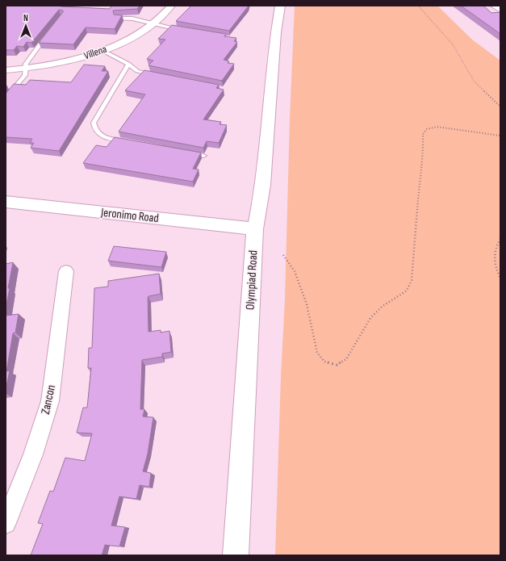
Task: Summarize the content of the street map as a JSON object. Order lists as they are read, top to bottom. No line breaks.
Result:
{"streets":{"main road":["Jeronimo Road","Olympiad Road"],"street":["Villena","Zancon"]},"crossings":[["Jeronimo Road","Olympiad Road"]],"north":"top"}
